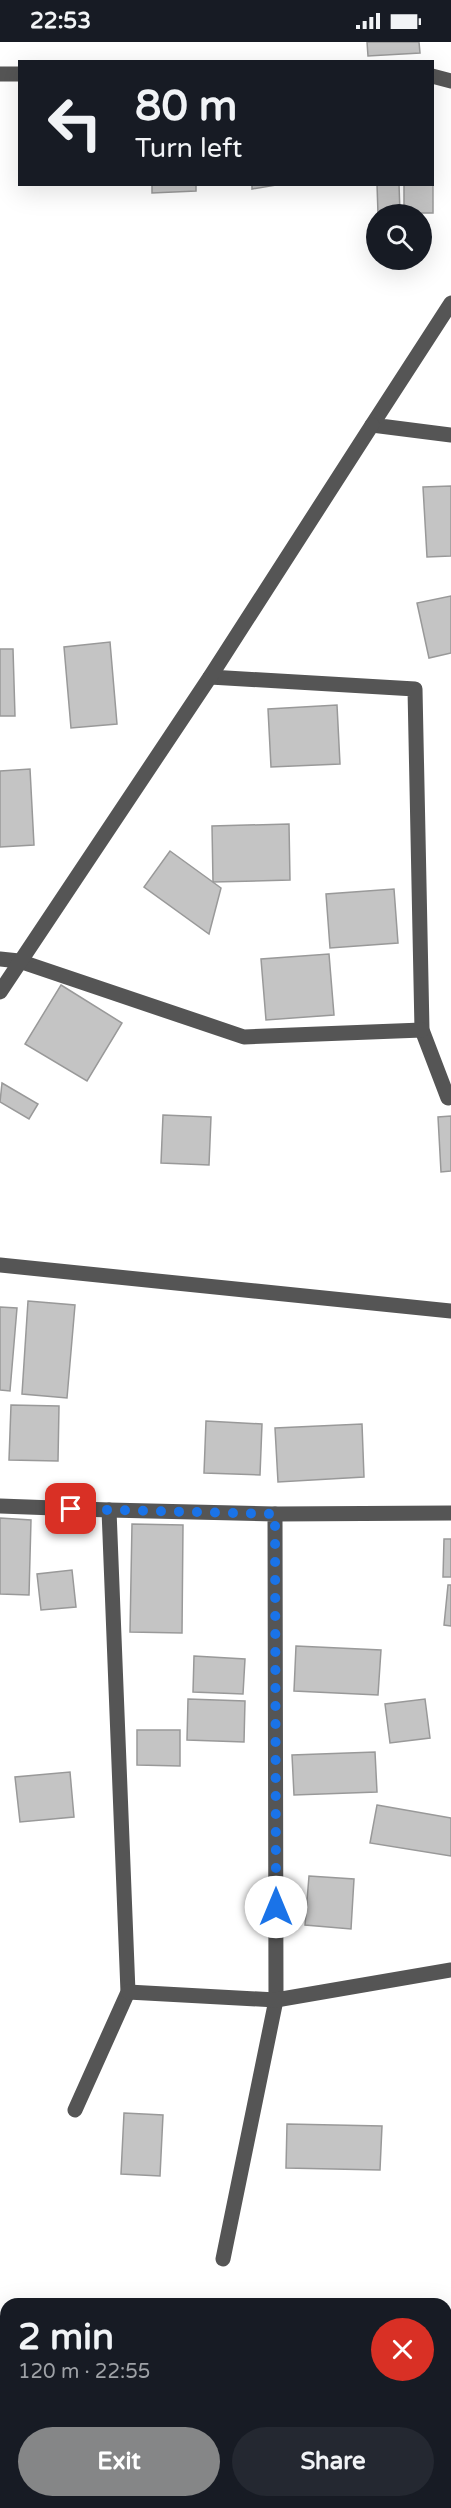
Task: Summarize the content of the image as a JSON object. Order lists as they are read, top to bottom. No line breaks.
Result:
{"page":{"status":"22:53","turn":["80 m","Turn left"],"heading":["2 min","120 m · 22:55"],"buttons":["Exit","Share"]}}
